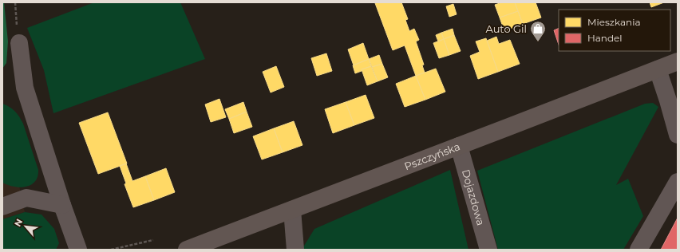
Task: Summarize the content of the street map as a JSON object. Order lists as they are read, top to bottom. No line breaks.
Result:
{"streets":{"main road":["Pszczyńska"],"lane":["Dojazdowa"]},"crossings":[["Pszczyńska","Dojazdowa"]],"places":{"shop":["Auto Gil"]},"legend":["Mieszkania","Handel"],"north":"top left"}
